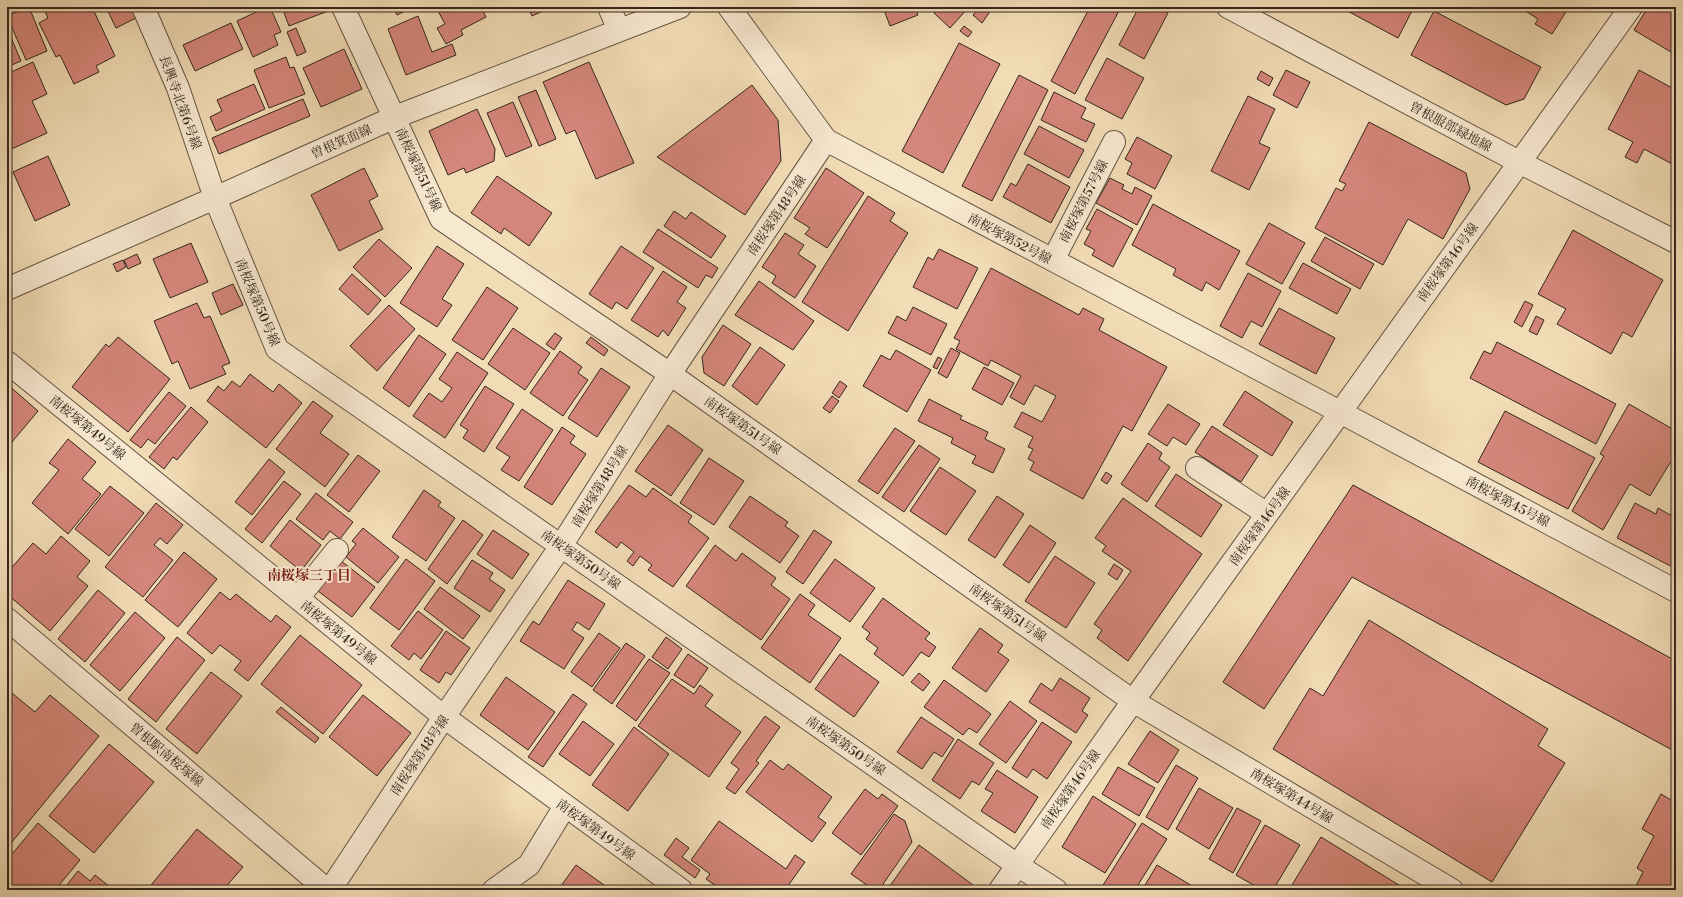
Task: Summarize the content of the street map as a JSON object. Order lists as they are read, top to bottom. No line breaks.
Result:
{"streets":{"street":["長興寺北第6号線","曽根服部緑地線","曽根箕面線","南桜塚第51号線","南桜塚第57号線","南桜塚第48号線","南桜塚第52号線","南桜塚第46号線","南桜塚第50号線","南桜塚第49号線","南桜塚第45号線","曽根駅南桜塚線","南桜塚第44号線"]},"crossings":[["長興寺北第6号線","曽根箕面線"],["長興寺北第6号線","南桜塚第50号線"],["曽根服部緑地線","南桜塚第46号線"],["曽根箕面線","南桜塚第51号線"],["曽根箕面線","南桜塚第50号線"],["南桜塚第51号線","南桜塚第48号線"],["南桜塚第51号線","南桜塚第46号線"],["南桜塚第51号線","南桜塚第44号線"],["南桜塚第57号線","南桜塚第52号線"],["南桜塚第48号線","南桜塚第52号線"],["南桜塚第48号線","南桜塚第50号線"],["南桜塚第48号線","南桜塚第49号線"],["南桜塚第48号線","曽根駅南桜塚線"],["南桜塚第52号線","南桜塚第46号線"],["南桜塚第52号線","南桜塚第45号線"],["南桜塚第46号線","南桜塚第50号線"],["南桜塚第46号線","南桜塚第45号線"],["南桜塚第46号線","南桜塚第44号線"]],"districts":["南桜塚三丁目"]}
